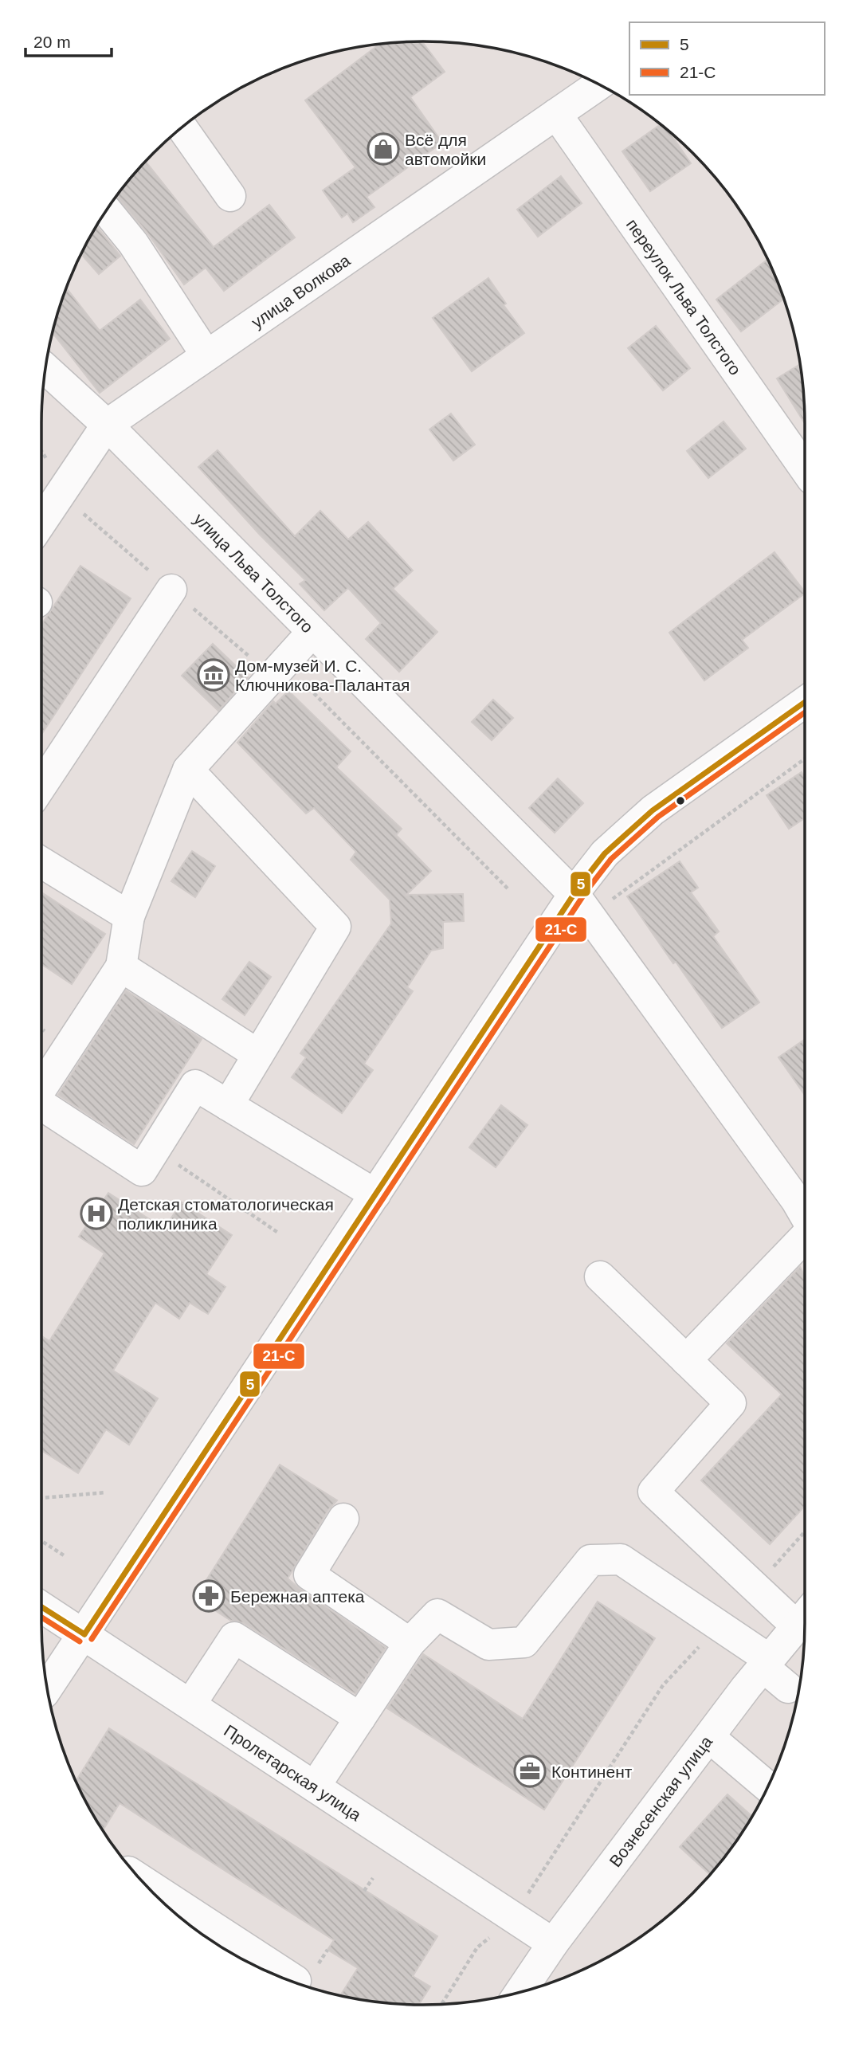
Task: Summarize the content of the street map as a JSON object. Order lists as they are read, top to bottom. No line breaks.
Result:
{"streets":{"street":["улица Волкова","переулок Льва Толстого","улица Льва Толстого","Пролетарская улица","Вознесенская улица"]},"crossings":[["улица Волкова","переулок Льва Толстого"],["улица Волкова","улица Льва Толстого"],["Пролетарская улица","Вознесенская улица"]],"places":{"shop":["Всё для автомойки"],"museum":["Дом-музей И. С. Ключникова-Палантая"],"hospital":["Детская стоматологическая поликлиника"],"pharmacy":["Бережная аптека"],"office":["Континент"]},"lines":["transit line 5","transit line 21-С"],"legend":["5","21-С"],"scale_bar":"20 m"}
